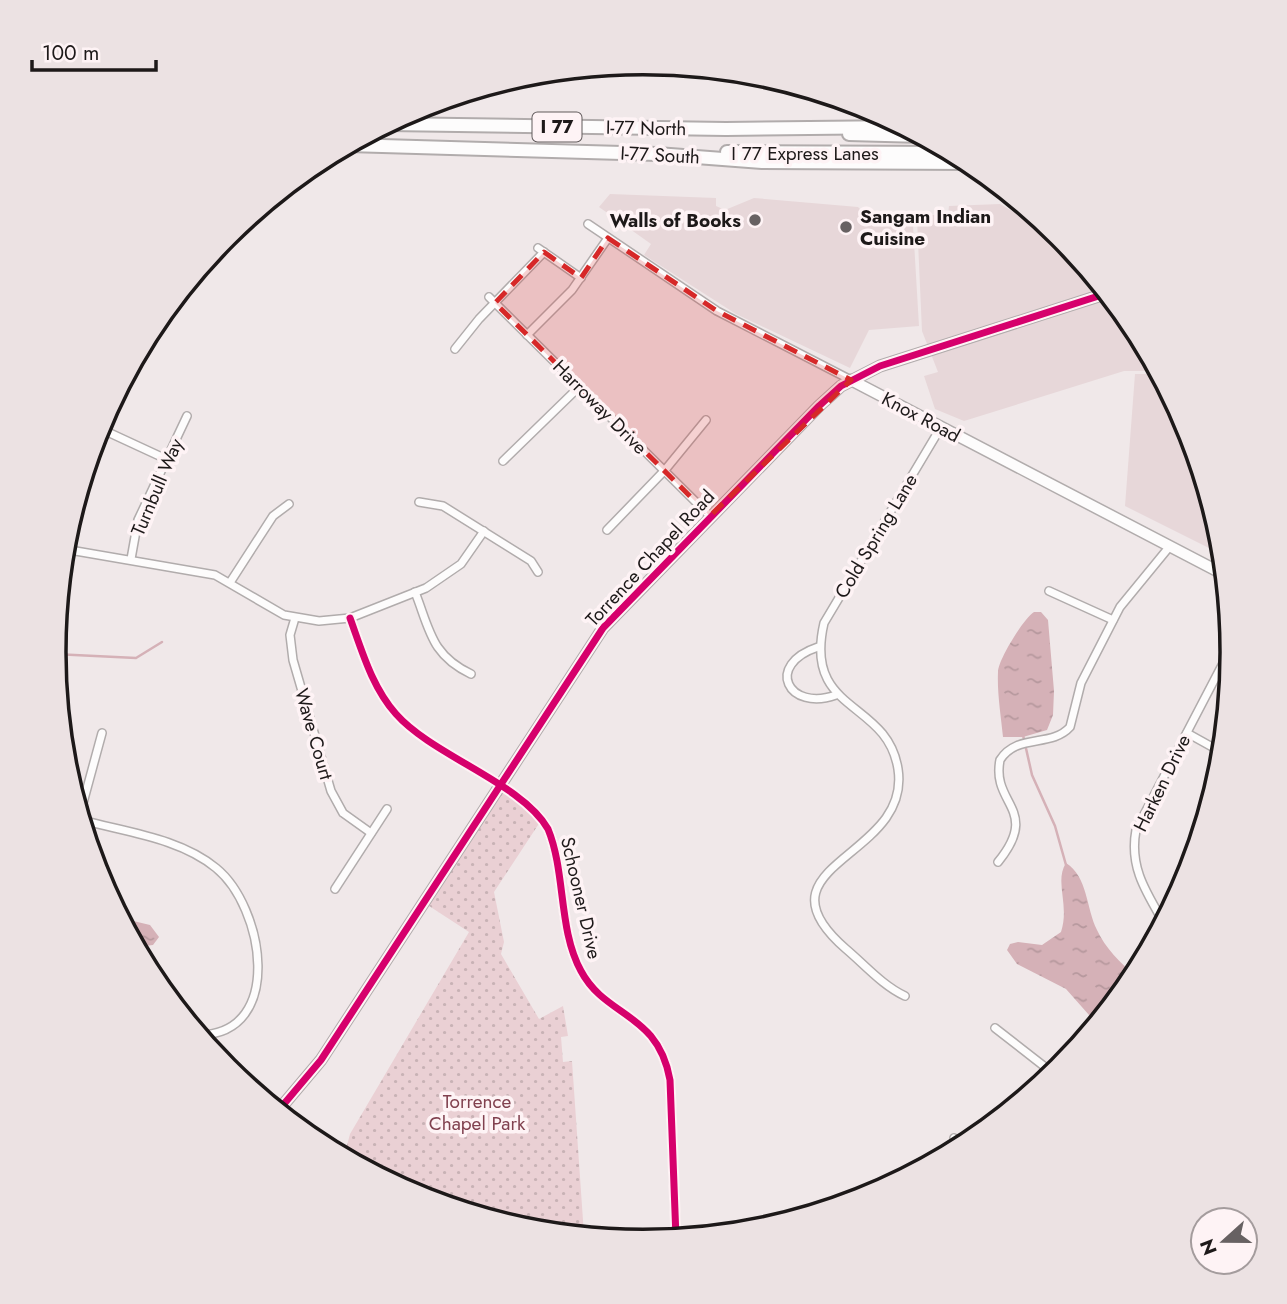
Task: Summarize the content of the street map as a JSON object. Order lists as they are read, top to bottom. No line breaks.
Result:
{"streets":{"highway":["I 77","I-77 North","I 77 Express Lanes","I-77 South"],"street":["Harroway Drive","Knox Road","Turnbull Way","Cold Spring Lane","Torrence Chapel Road","Wave Court","Harken Drive","Schooner Drive"]},"crossings":[["I-77 North","I 77 Express Lanes"],["I 77 Express Lanes","I-77 South"],["Harroway Drive","Torrence Chapel Road"],["Knox Road","Cold Spring Lane"],["Knox Road","Torrence Chapel Road"],["Torrence Chapel Road","Schooner Drive"]],"parks":["Torrence Chapel Park"],"places":["Walls of Books","Sangam Indian Cuisine"],"scale_bar":"100 m","north":"left"}
